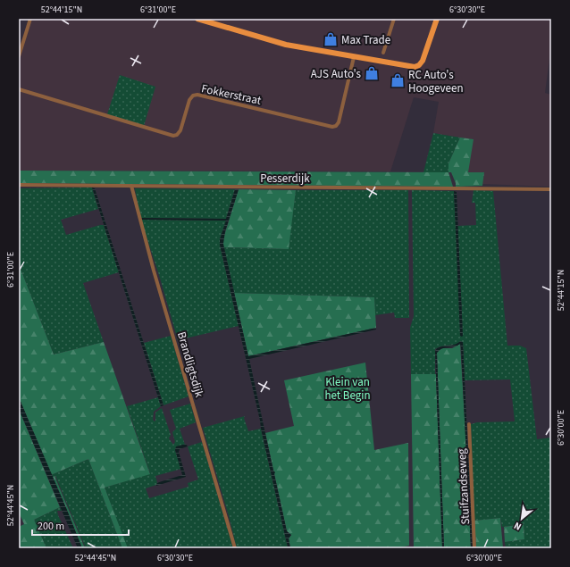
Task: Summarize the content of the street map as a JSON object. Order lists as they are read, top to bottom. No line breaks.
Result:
{"streets":{"street":["Fokkerstraat","Pesserdijk","Brandligtsdijk","Stuifzandseweg"]},"crossings":[["Pesserdijk","Brandligtsdijk"]],"parks":["Klein van het Begin"],"places":{"shop":["Max Trade","AJS Auto's","RC Auto's Hoogeveen"]},"scale_bar":"200 m","north":"bottom left","coordinates":["52°44'15\"N","6°31'00\"E","6°30'30\"E","6°30'00\"E","52°44'45\"N"]}
